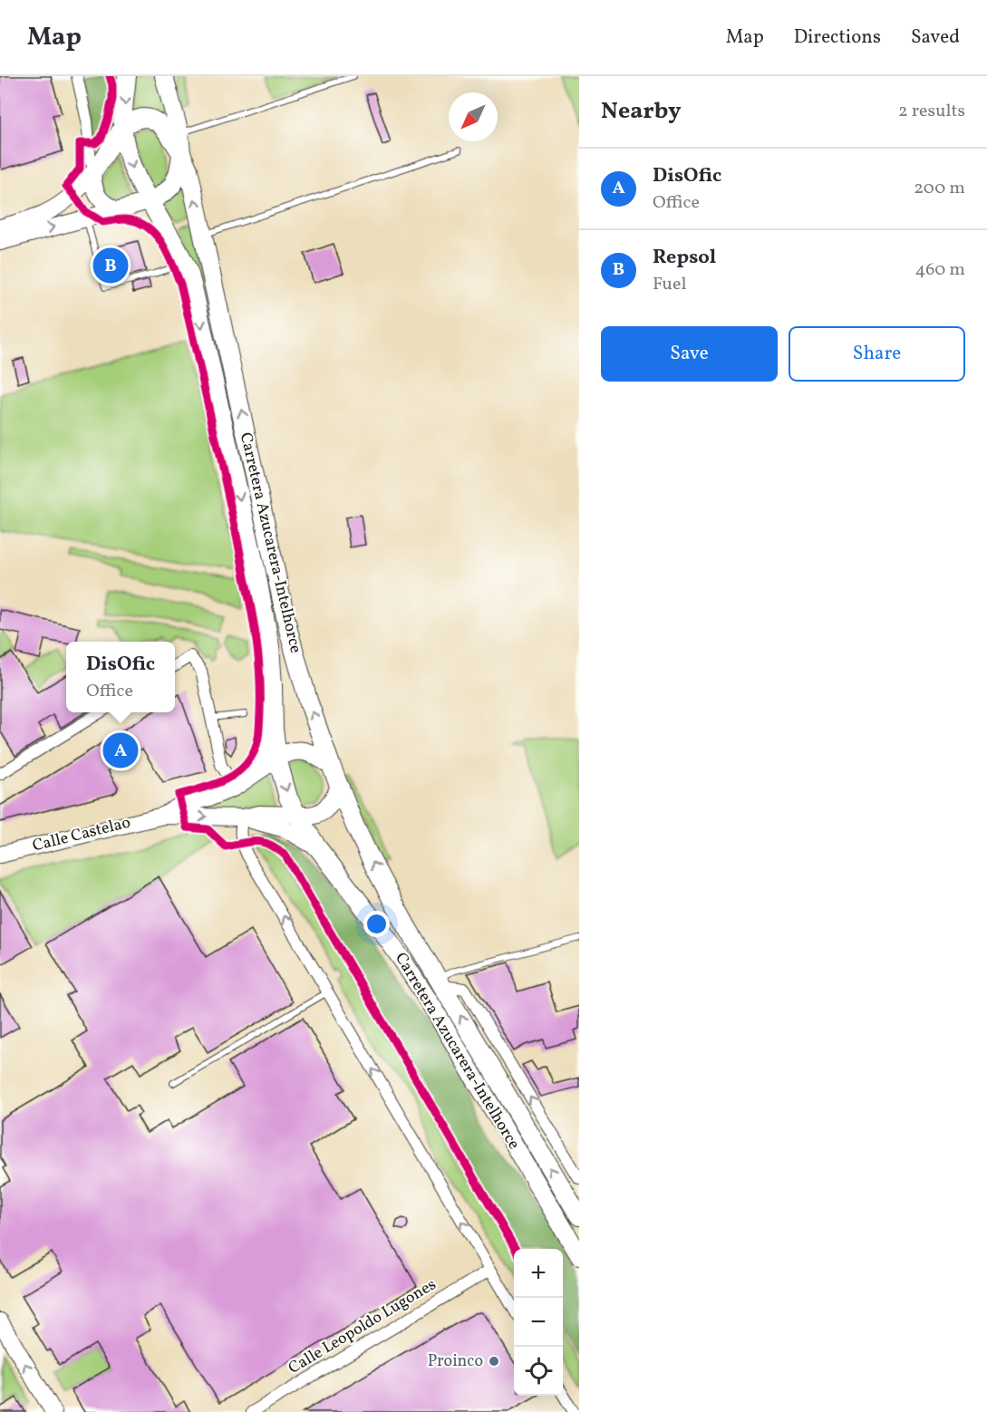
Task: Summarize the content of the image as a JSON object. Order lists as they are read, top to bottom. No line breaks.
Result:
{"streets":{"main road":["Carretera Azucarera-Intelhorce","Calle Castelao"],"street":["Calle Leopoldo Lugones"]},"crossings":[["Carretera Azucarera-Intelhorce","Calle Castelao"]],"places":["Proinco"],"north":"bottom left","page":{"header":"Map","nav":["Map","Directions","Saved"],"heading":["Nearby","2 results"],"list":[{"mark":"A","name":"DisOfic","note":"Office","value":"200 m"},{"mark":"B","name":"Repsol","note":"Fuel","value":"460 m"}],"pins":["B","A"],"buttons":["Save","Share"],"popup":["DisOfic","Office"],"map_buttons":["+","−"]}}
